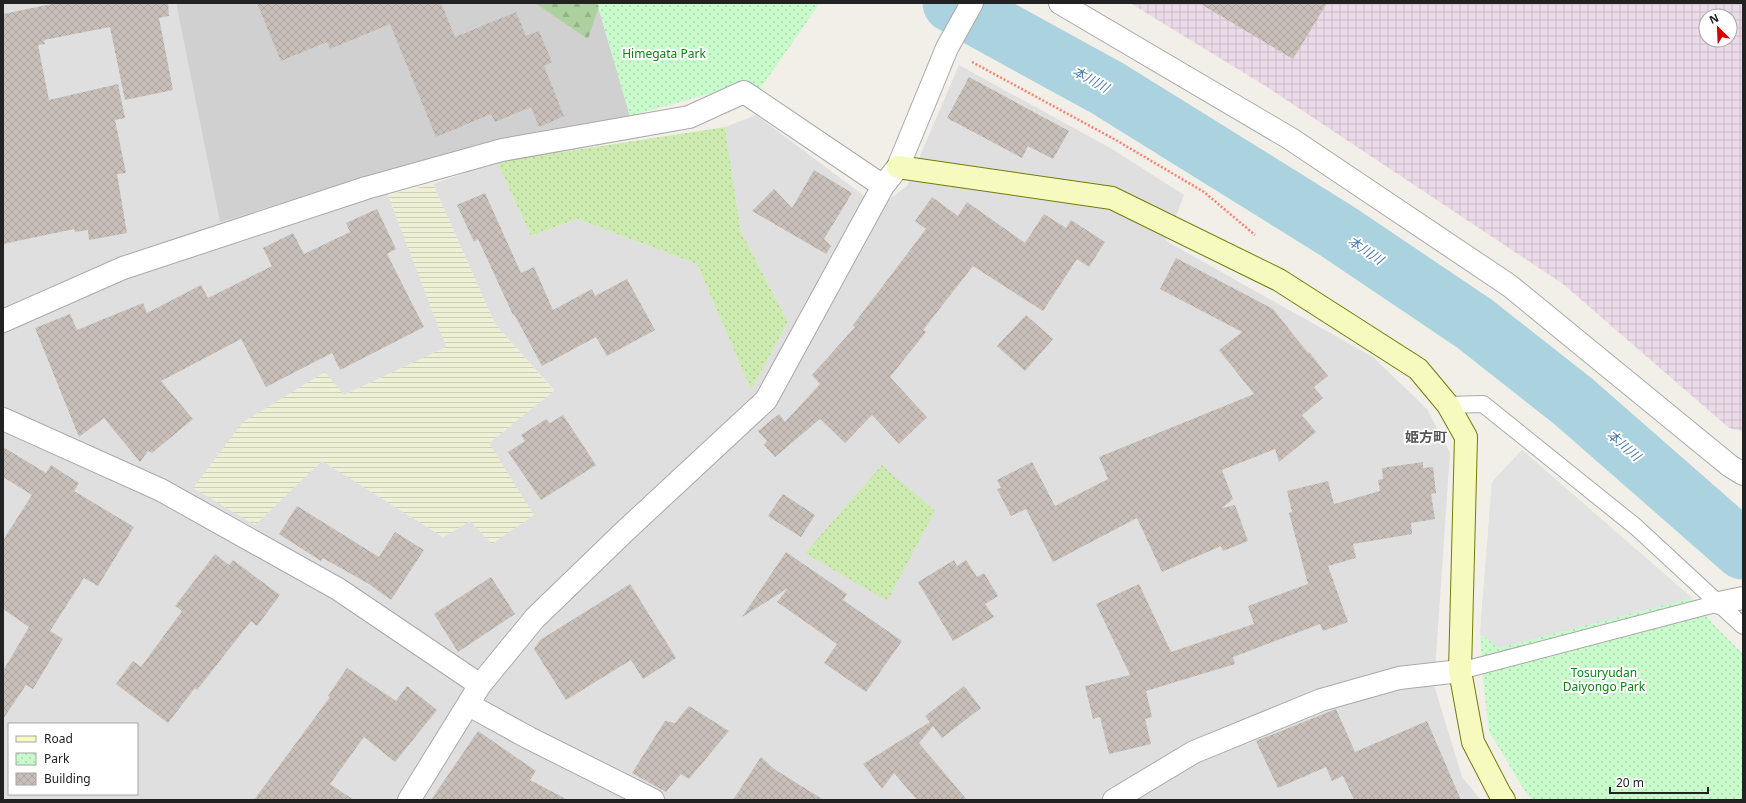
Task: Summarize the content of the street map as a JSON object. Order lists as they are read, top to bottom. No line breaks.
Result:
{"districts":["姫方町"],"water":["本川川"],"parks":["Himegata Park","Tosuryudan Daiyongo Park"],"legend":["Road","Park","Building"],"scale_bar":"20 m","north":"top left"}
